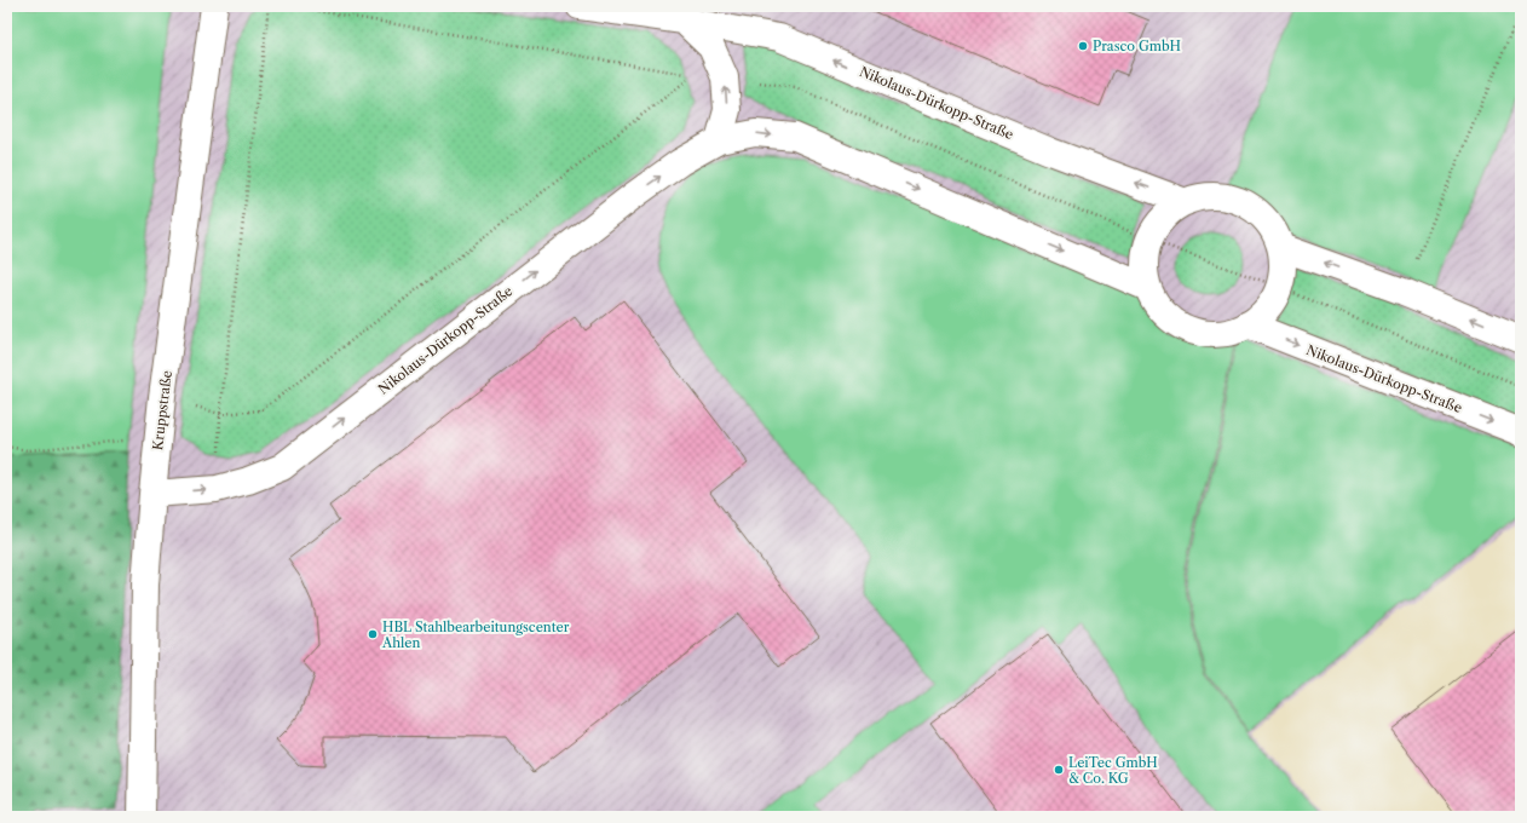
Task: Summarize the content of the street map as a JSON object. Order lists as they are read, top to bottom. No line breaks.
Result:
{"streets":{"street":["Nikolaus-Dürkopp-Straße","Kruppstraße"]},"crossings":[["Nikolaus-Dürkopp-Straße","Kruppstraße"]],"places":["Prasco GmbH","HBL Stahlbearbeitungscenter Ahlen","LeiTec GmbH & Co. KG"]}
